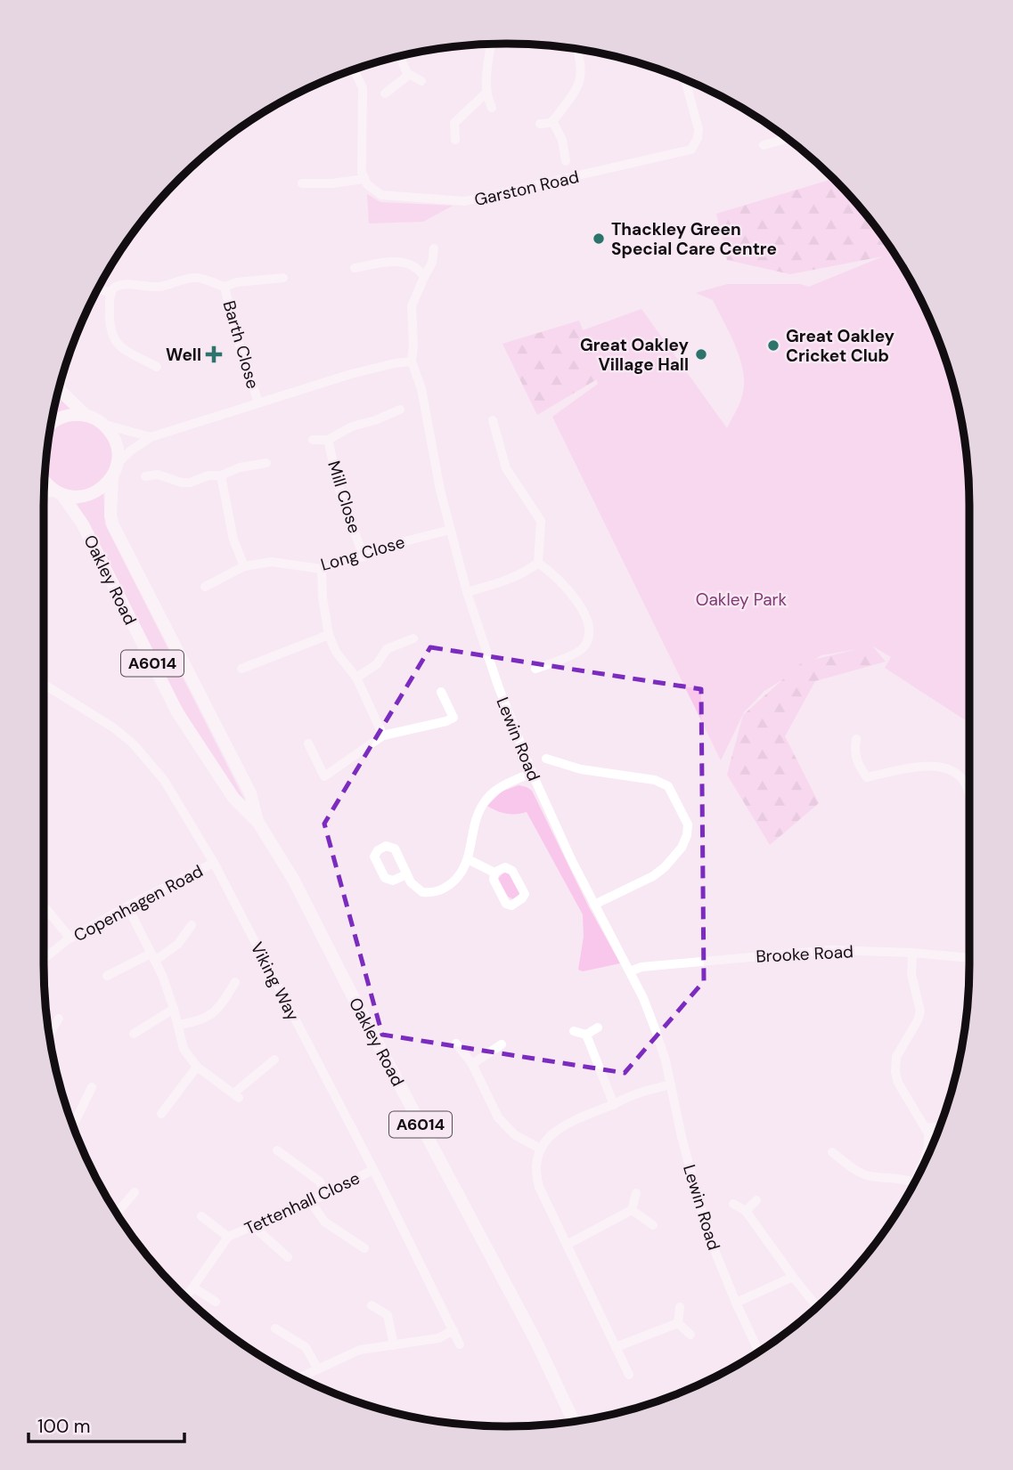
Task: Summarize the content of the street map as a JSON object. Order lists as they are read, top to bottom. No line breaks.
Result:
{"streets":{"main road":["Oakley Road","A6014"],"street":["Garston Road","Barth Close","Mill Close","Long Close","Lewin Road","Copenhagen Road","Brooke Road","Viking Way","Tettenhall Close"]},"crossings":[["Mill Close","Long Close"],["Long Close","Lewin Road"],["Lewin Road","Brooke Road"],["Copenhagen Road","Viking Way"],["Viking Way","Tettenhall Close"]],"parks":["Oakley Park"],"places":{"other":["Thackley Green Special Care Centre","Great Oakley Cricket Club","Great Oakley Village Hall"],"health":["Well"]},"scale_bar":"100 m"}
